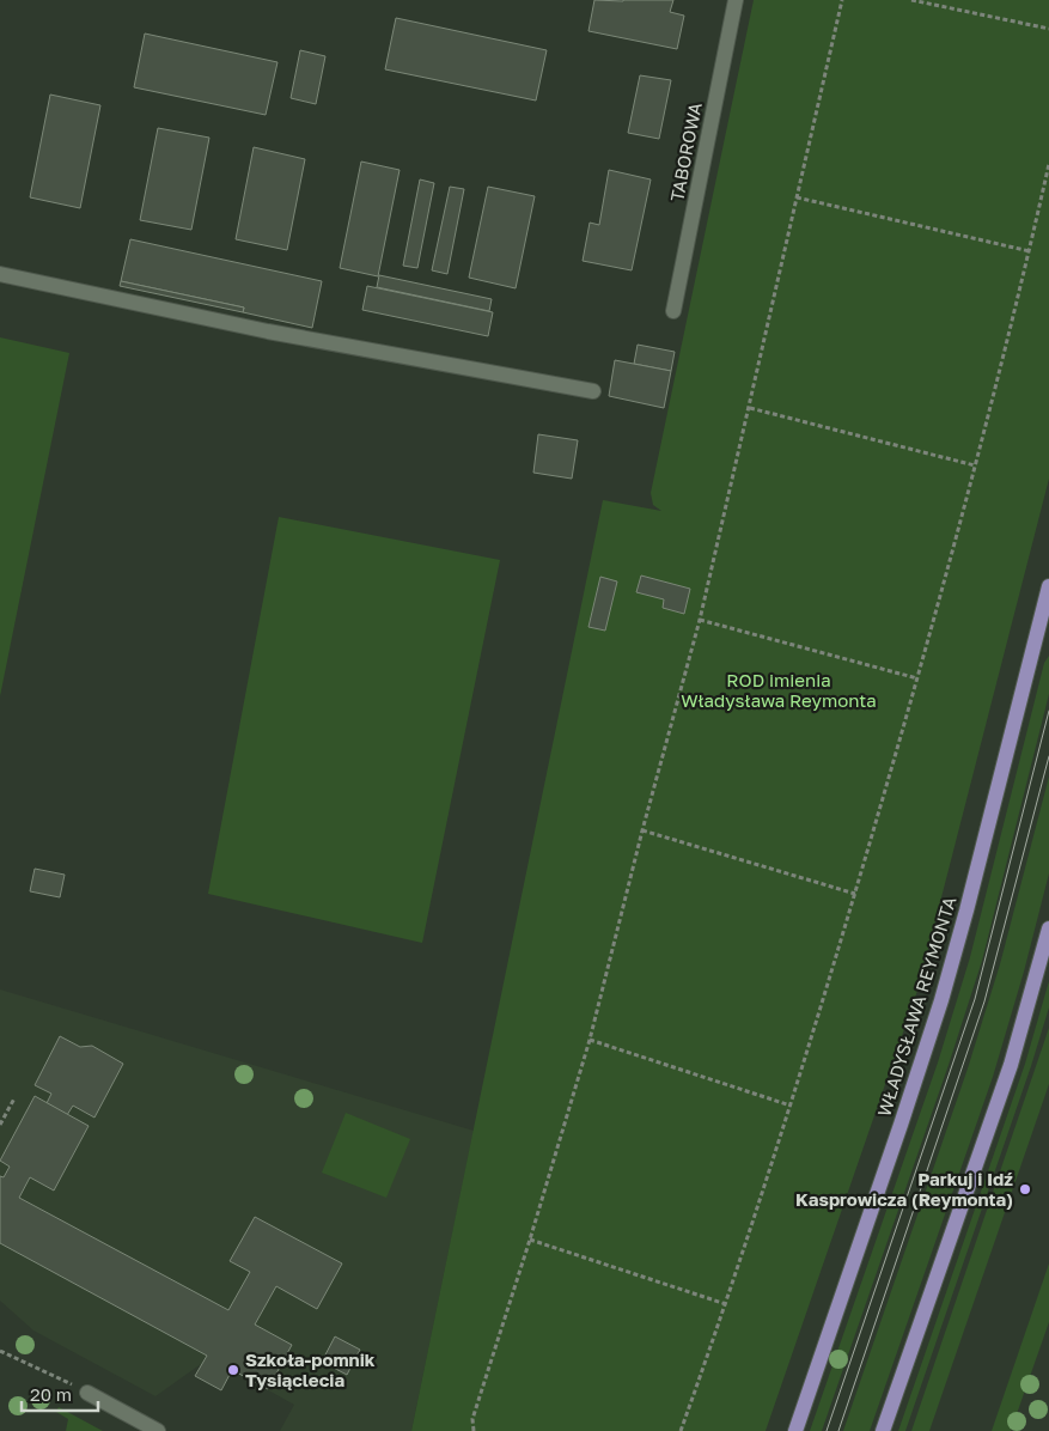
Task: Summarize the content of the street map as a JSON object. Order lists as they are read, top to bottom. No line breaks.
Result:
{"streets":{"main road":["WŁADYSŁAWA REYMONTA"],"street":["TABOROWA"]},"parks":["ROD imienia Władysława Reymonta"],"places":["Parkuj i Idź Kasprowicza (Reymonta)","Szkoła-pomnik Tysiąclecia"],"scale_bar":"20 m"}
